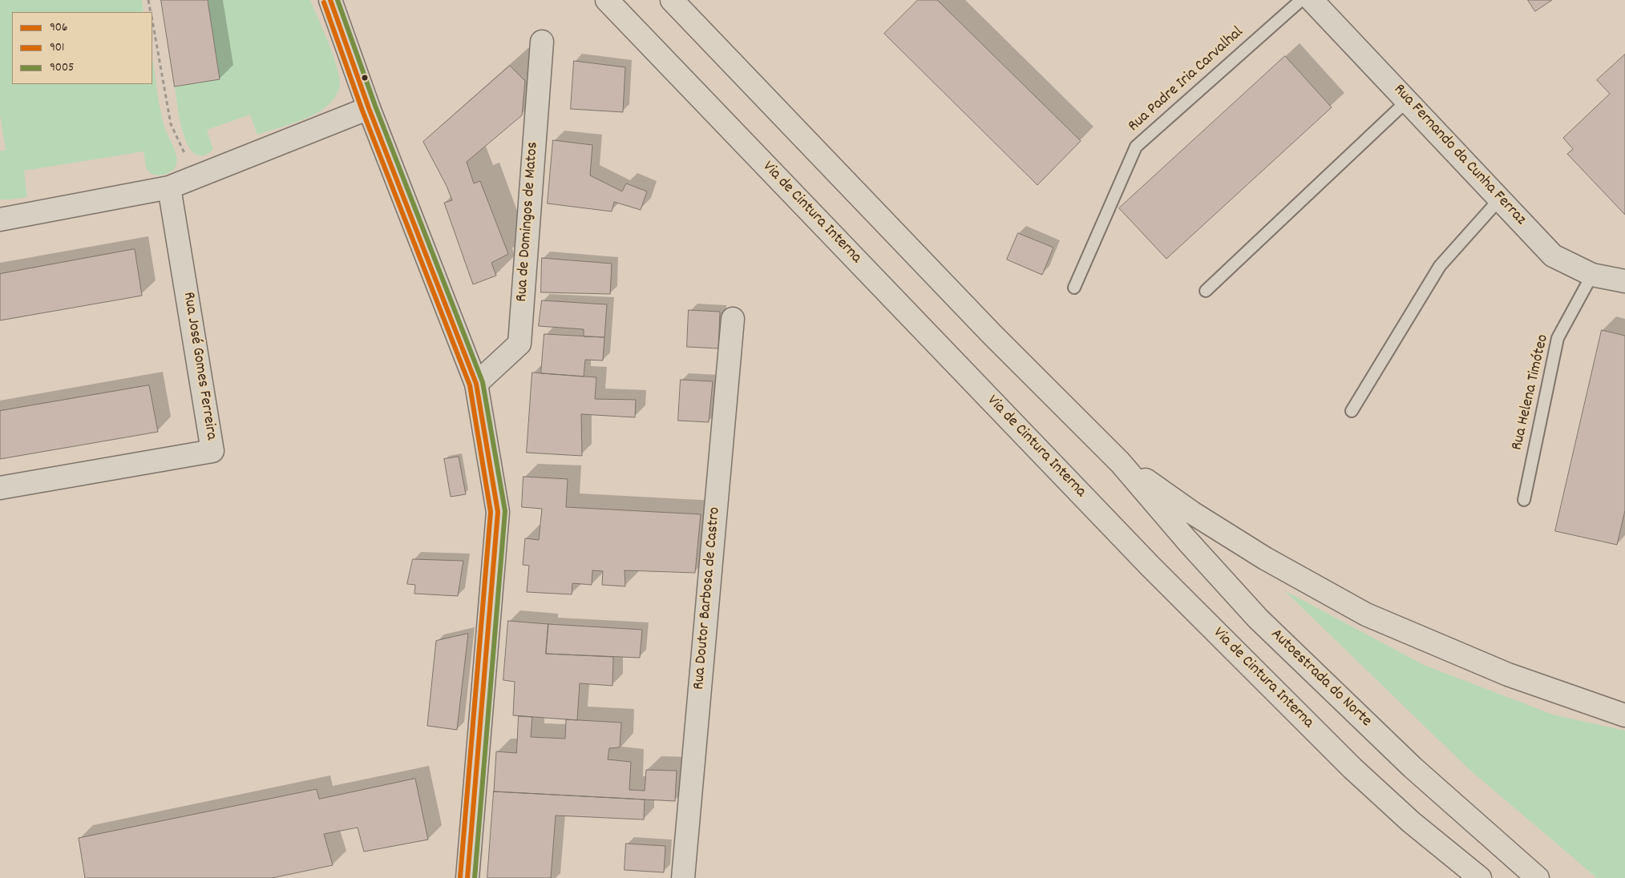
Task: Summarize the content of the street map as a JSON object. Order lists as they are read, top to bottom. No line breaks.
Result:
{"streets":{"highway":["Via de Cintura Interna","Autoestrada do Norte"],"street":["Rua Fernando da Cunha Ferraz","Rua de Domingos de Matos","Rua José Gomes Ferreira","Rua Doutor Barbosa de Castro"],"lane":["Rua Padre Iria Carvalhal","Rua Helena Timóteo"]},"crossings":[["Rua Fernando da Cunha Ferraz","Rua Helena Timóteo"]],"lines":["transit line 906","transit line 9005","transit line 901"],"legend":["906","901","9005"]}
